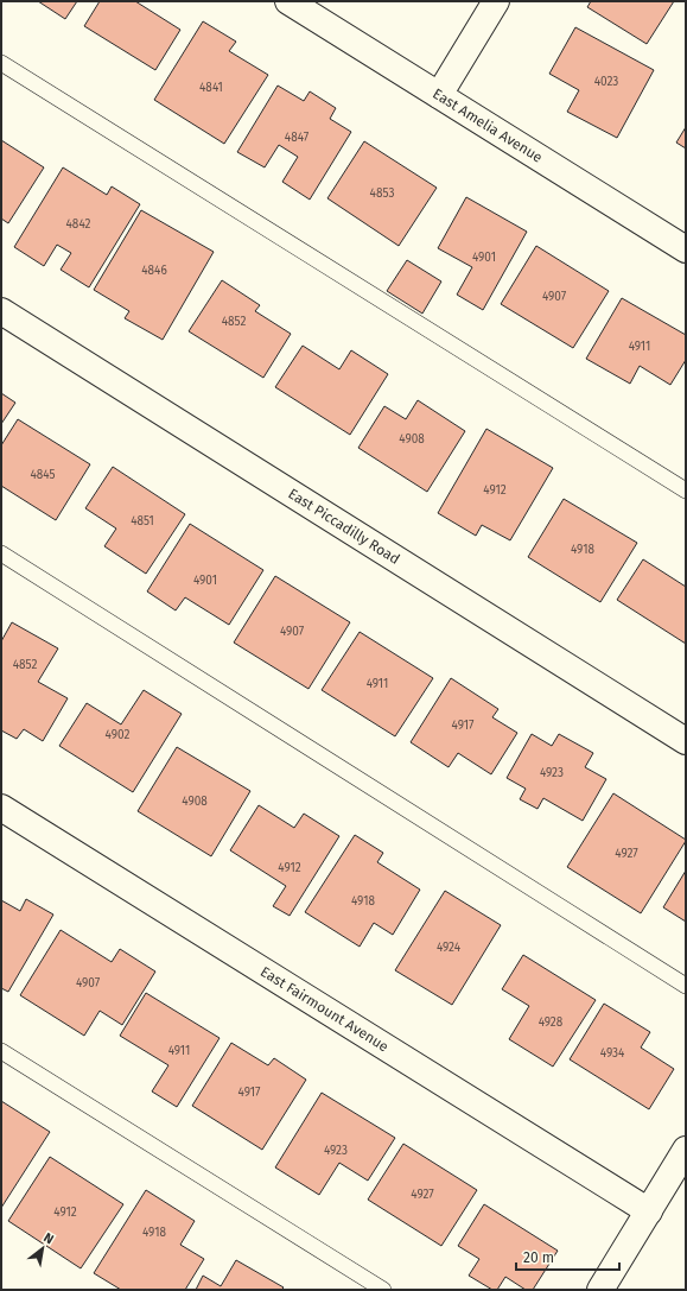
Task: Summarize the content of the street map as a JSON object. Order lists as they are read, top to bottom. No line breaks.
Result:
{"streets":{"street":["East Amelia Avenue","East Piccadilly Road","East Fairmount Avenue"]},"house_numbers":["4023","4841","4847","4853","4842","4901","4846","4907","4852","4911","4908","4845","4912","4851","4918","4901","4907","4852","4911","4917","4902","4923","4908","4927","4912","4918","4924","4907","4928","4911","4934","4917","4923","4927","4912","4918"],"scale_bar":"20 m","north":"top right"}
